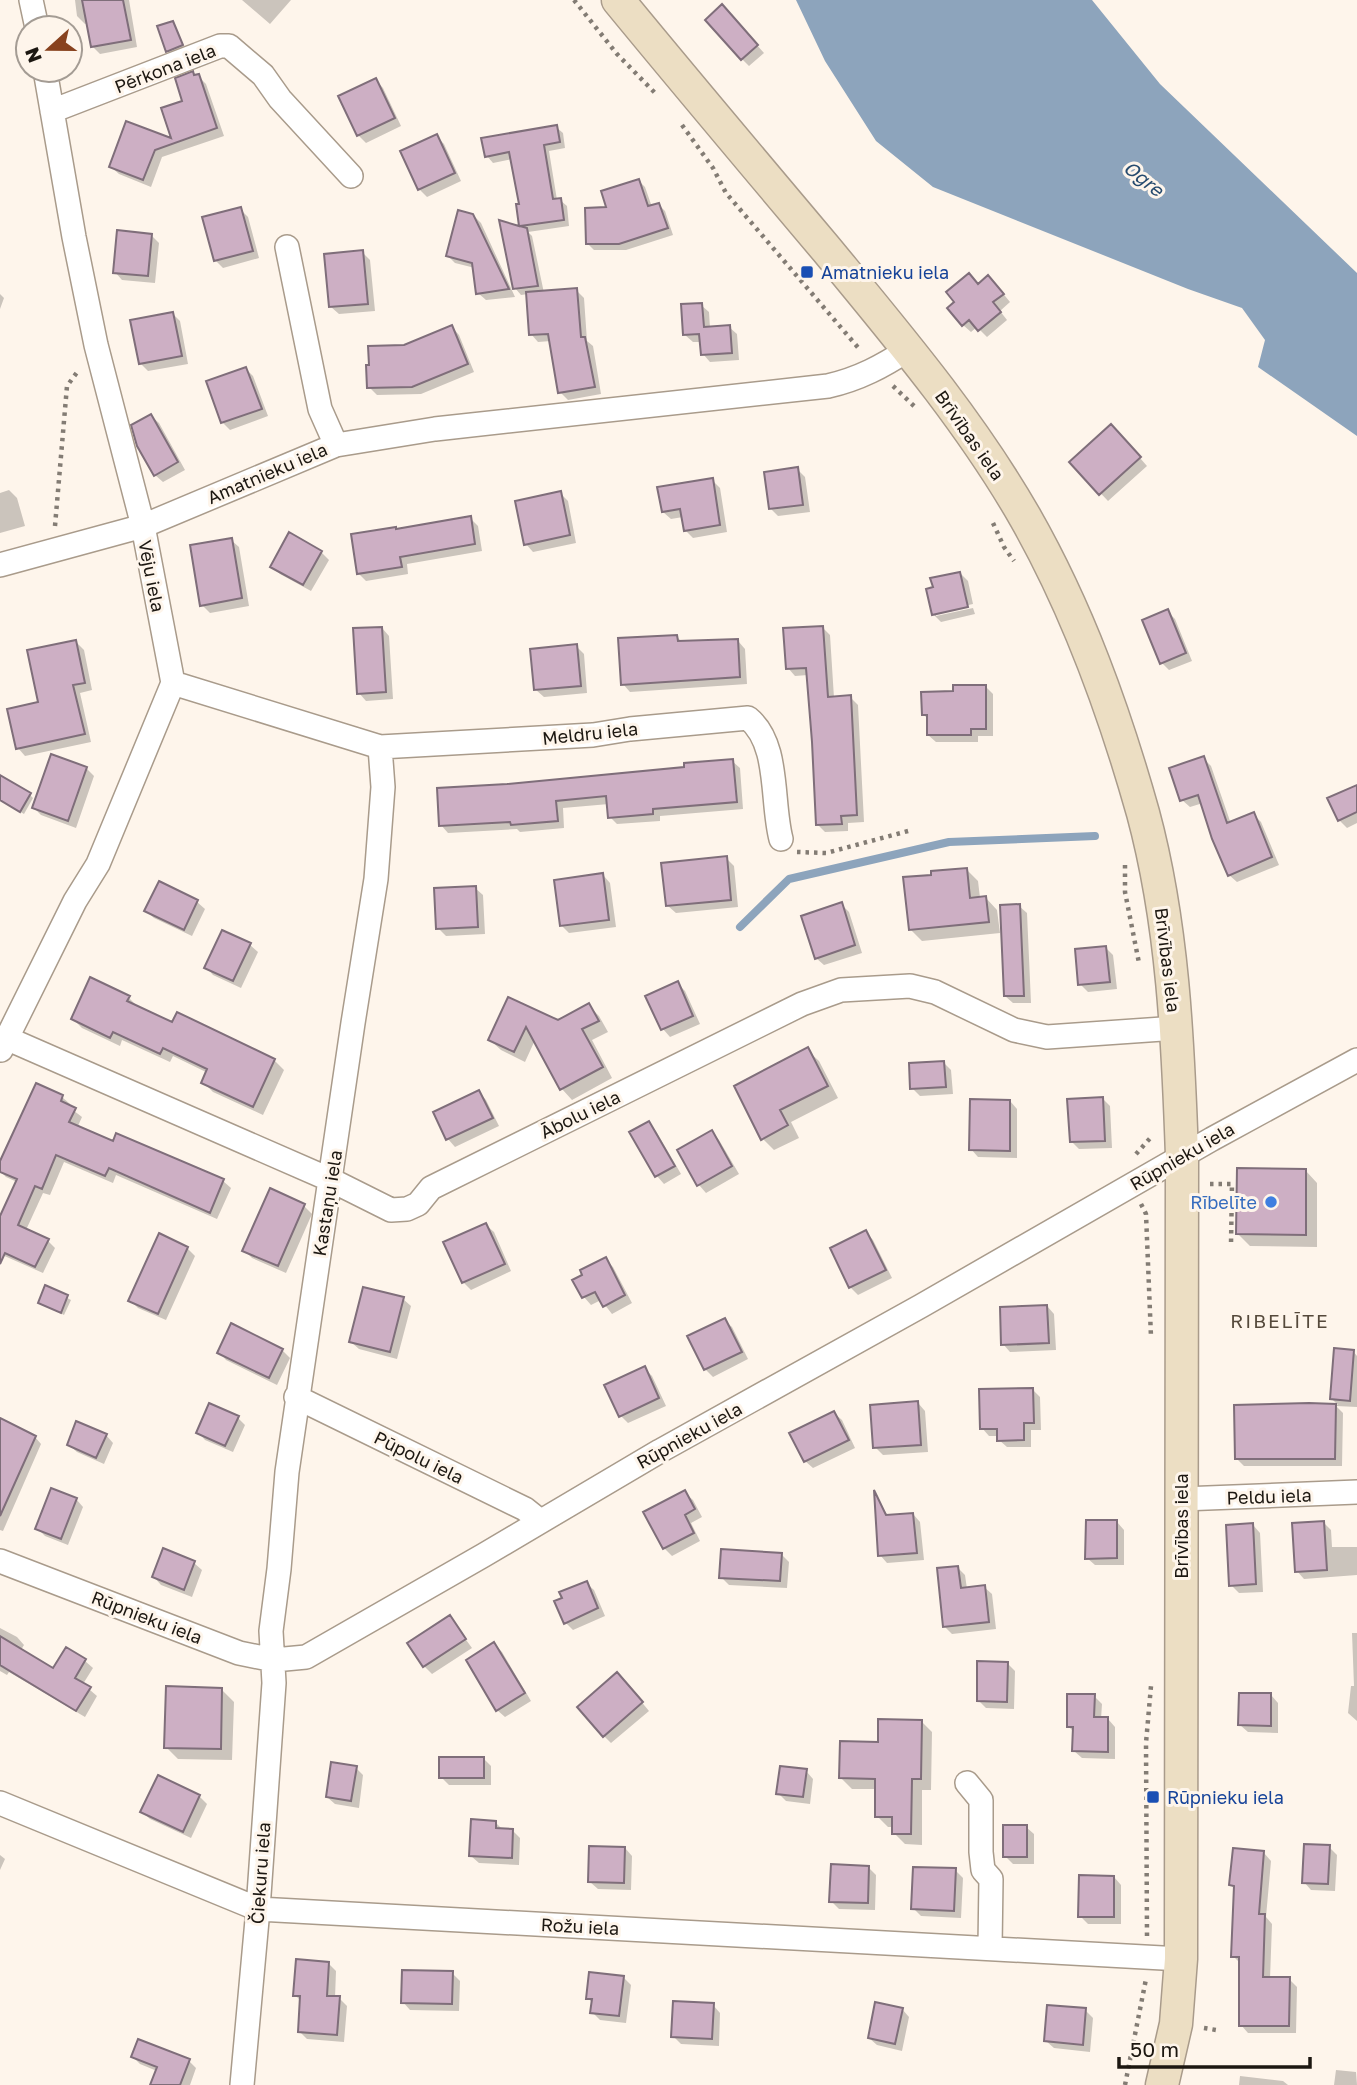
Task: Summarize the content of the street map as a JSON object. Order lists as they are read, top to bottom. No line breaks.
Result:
{"streets":{"main road":["Brīvības iela"],"street":["Pērkona iela","Amatnieku iela","Vēju iela","Meldru iela","Ābolu iela","Rūpnieku iela","Kastaņu iela","Pūpolu iela","Peldu iela","Čiekuru iela","Rožu iela"]},"crossings":[["Pērkona iela","Vēju iela"],["Brīvības iela","Amatnieku iela"],["Brīvības iela","Ābolu iela"],["Brīvības iela","Rūpnieku iela"],["Brīvības iela","Peldu iela"],["Brīvības iela","Rožu iela"],["Amatnieku iela","Vēju iela"],["Vēju iela","Meldru iela"],["Meldru iela","Kastaņu iela"],["Ābolu iela","Kastaņu iela"],["Rūpnieku iela","Kastaņu iela"],["Rūpnieku iela","Pūpolu iela"],["Rūpnieku iela","Čiekuru iela"],["Kastaņu iela","Pūpolu iela"],["Kastaņu iela","Čiekuru iela"],["Čiekuru iela","Rožu iela"]],"districts":["RIBELĪTE"],"water":["Ogre"],"places":{"transit":["Amatnieku iela","Rūpnieku iela"],"other":["Rībelīte"]},"scale_bar":"50 m","north":"left"}
